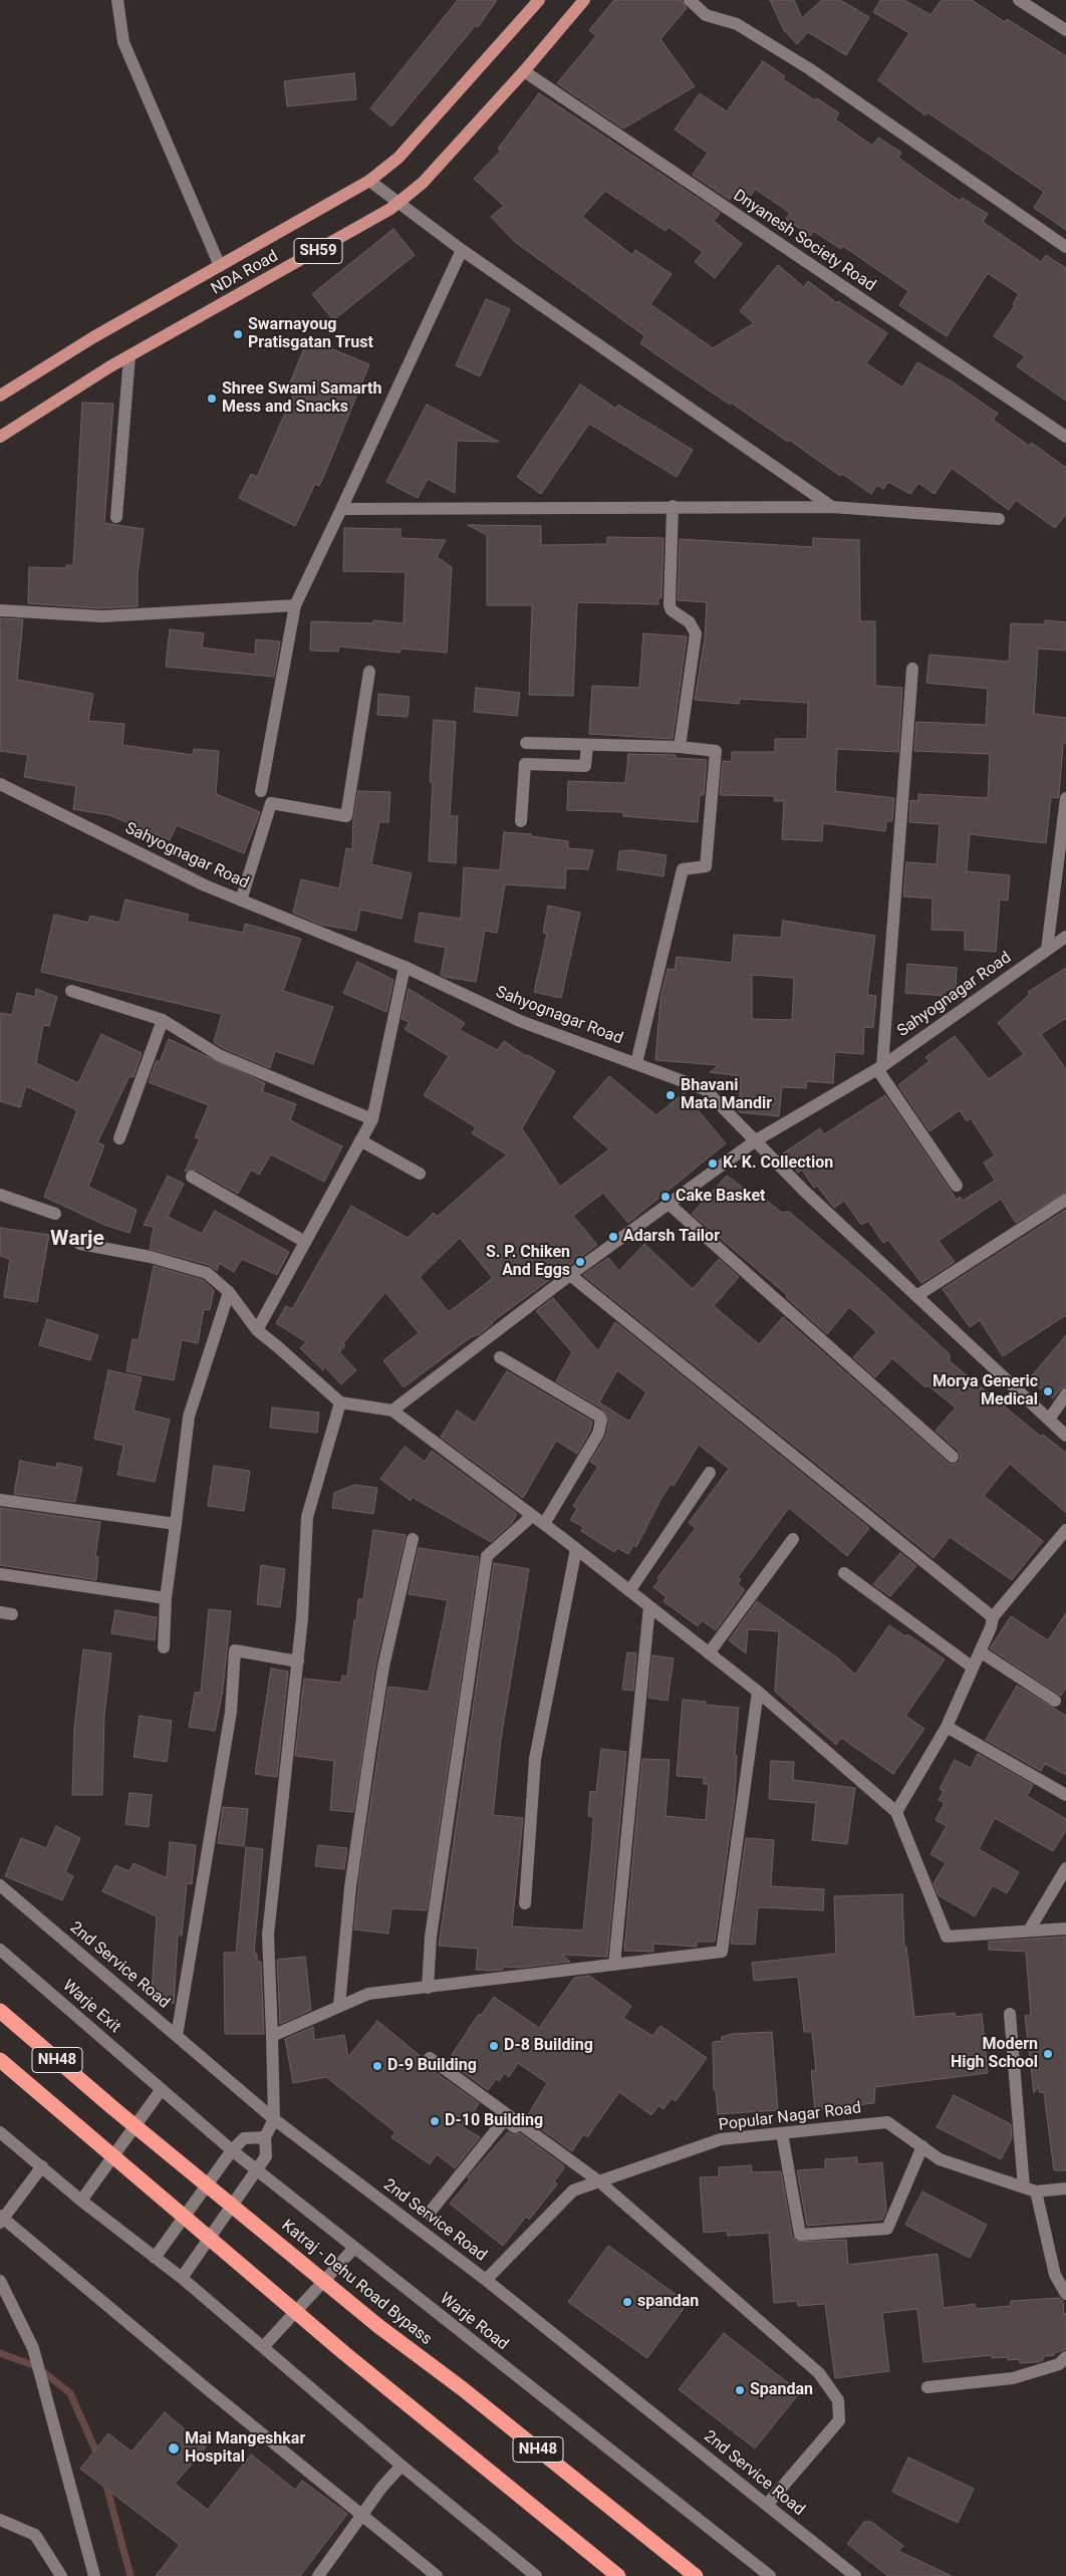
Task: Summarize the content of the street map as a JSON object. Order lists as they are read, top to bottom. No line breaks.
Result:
{"streets":{"highway":["NH48","Katraj - Dehu Road Bypass"],"main road":["SH59","NDA Road"],"street":["Dnyanesh Society Road","Sahyognagar Road","2nd Service Road","Warje Exit","Popular Nagar Road","Warje Road"]},"crossings":[["Dnyanesh Society Road","NDA Road"],["2nd Service Road","Popular Nagar Road"],["Warje Exit","Warje Road"]],"districts":["Warje"],"places":["Swarnayoug Pratisgatan Trust","Shree Swami Samarth Mess and Snacks","Bhavani Mata Mandir","K. K. Collection","Cake Basket","Adarsh Tailor","S. P. Chiken And Eggs","Morya Generic Medical","D-8 Building","Modern High School","D-9 Building","D-10 Building","spandan","Spandan","Mai Mangeshkar Hospital"]}
